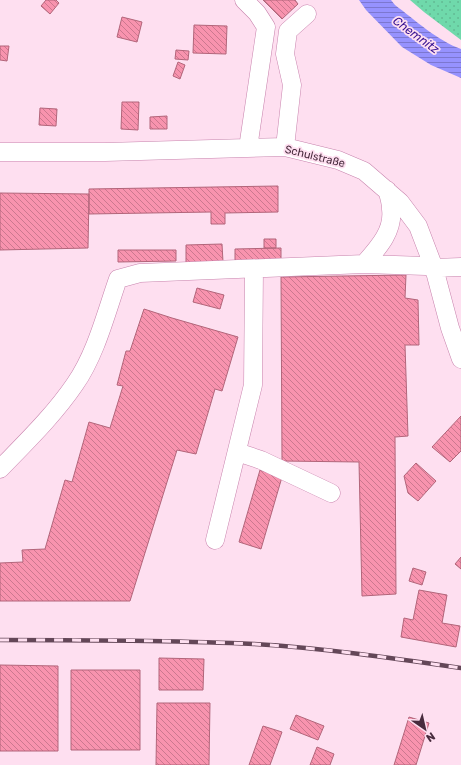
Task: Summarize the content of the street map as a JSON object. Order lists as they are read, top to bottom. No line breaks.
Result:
{"streets":{"street":["Schulstraße"]},"water":["Chemnitz"],"north":"bottom right"}
